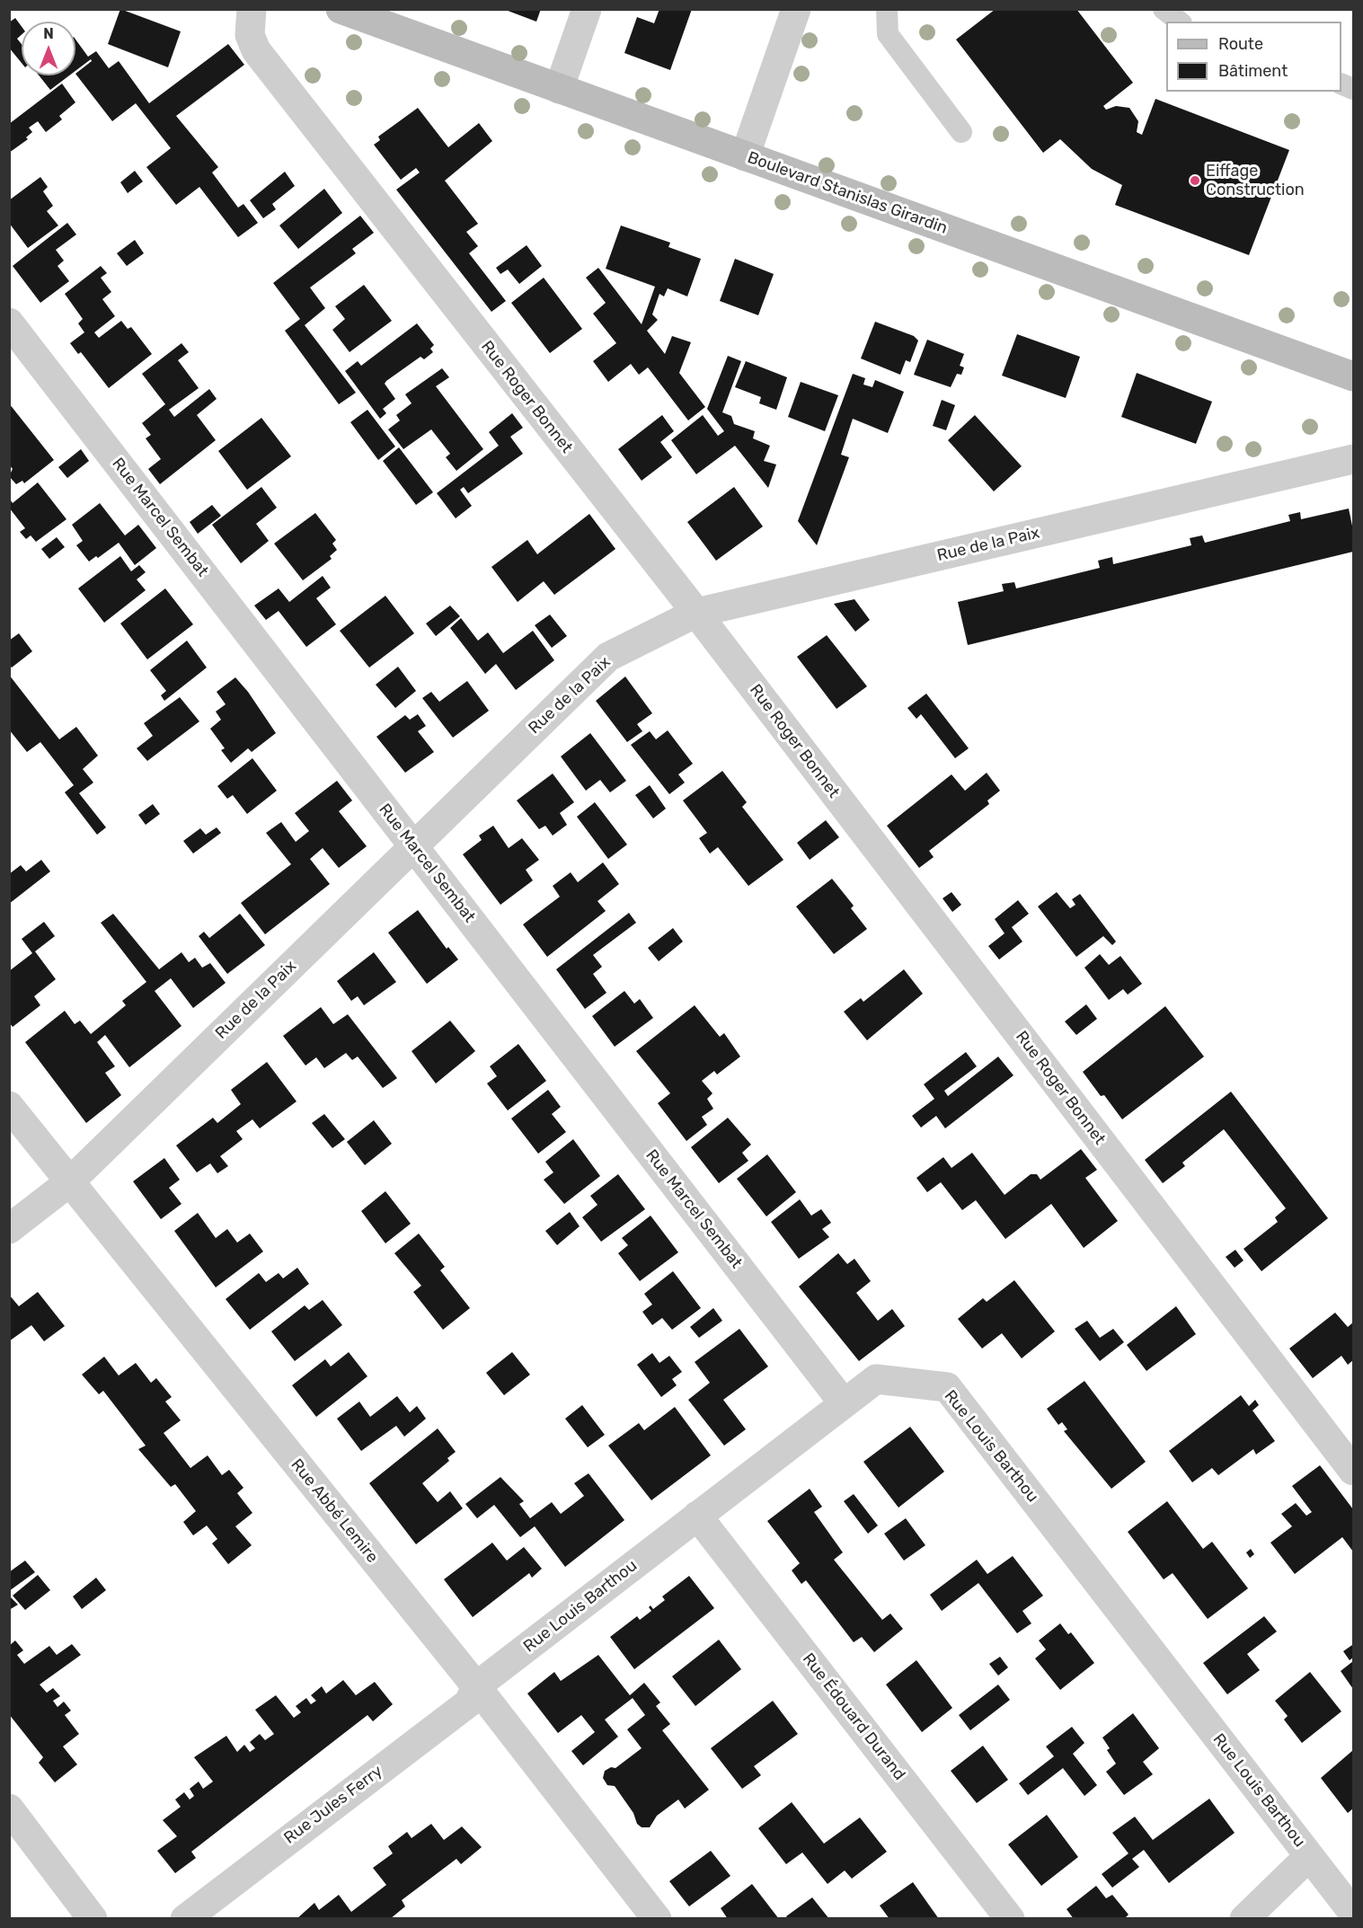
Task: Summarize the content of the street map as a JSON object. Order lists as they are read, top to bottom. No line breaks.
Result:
{"streets":{"main road":["Boulevard Stanislas Girardin"],"street":["Rue Roger Bonnet","Rue Marcel Sembat","Rue de la Paix","Rue Louis Barthou","Rue Abbé Lemire","Rue Édouard Durand","Rue Jules Ferry"]},"crossings":[["Rue Roger Bonnet","Rue de la Paix"],["Rue Marcel Sembat","Rue de la Paix"],["Rue Marcel Sembat","Rue Louis Barthou"],["Rue de la Paix","Rue Abbé Lemire"],["Rue Louis Barthou","Rue Abbé Lemire"],["Rue Louis Barthou","Rue Édouard Durand"],["Rue Louis Barthou","Rue Jules Ferry"],["Rue Abbé Lemire","Rue Jules Ferry"]],"places":["Eiffage Construction"],"legend":["Route","Bâtiment"],"north":"top"}
